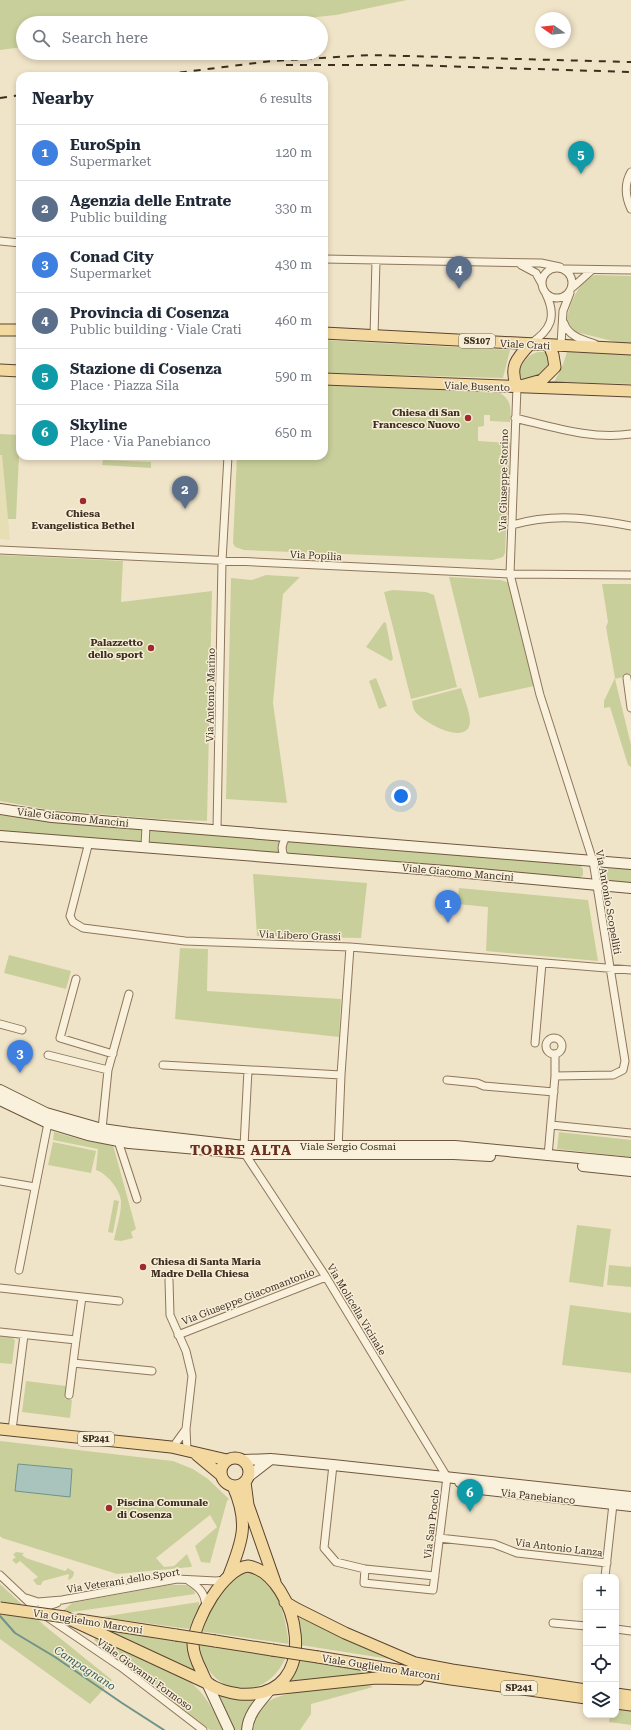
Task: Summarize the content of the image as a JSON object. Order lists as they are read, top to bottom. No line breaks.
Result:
{"streets":{"main road":["SS107","Viale Crati","Viale Busento","SP241","Via Guglielmo Marconi","Viale Guglielmo Marconi"],"street":["Via Giuseppe Storino","Via Popilia","Via Antonio Marino","Viale Giacomo Mancini","Via Antonio Scopelliti","Via Libero Grassi","Viale Sergio Cosmai","Via Giuseppe Giacomantonio","Via Molicella Vicinale","Via Panebianco","Via San Proclo","Via Antonio Lanza","Via Veterani dello Sport","Viale Giovanni Formoso"]},"crossings":[["Viale Crati","Viale Busento"],["Viale Crati","Via Giuseppe Storino"],["Viale Busento","Via Giuseppe Storino"],["Via Giuseppe Storino","Via Popilia"],["Via Giuseppe Storino","Via Antonio Scopelliti"],["Via Popilia","Via Antonio Marino"],["Via Popilia","Via Antonio Scopelliti"],["Via Antonio Marino","Viale Giacomo Mancini"],["Viale Giacomo Mancini","Via Antonio Scopelliti"],["Viale Giacomo Mancini","Via Libero Grassi"],["Via Antonio Scopelliti","Via Libero Grassi"],["Viale Sergio Cosmai","Via Molicella Vicinale"],["Via Giuseppe Giacomantonio","Via Molicella Vicinale"],["Via Molicella Vicinale","Via Panebianco"],["Via Molicella Vicinale","Via San Proclo"],["Via Panebianco","Via San Proclo"],["Via Panebianco","Via Antonio Lanza"],["Via San Proclo","Via Antonio Lanza"],["Via Veterani dello Sport","Viale Guglielmo Marconi"],["Via Veterani dello Sport","Viale Giovanni Formoso"],["Via Guglielmo Marconi","Viale Guglielmo Marconi"]],"districts":["TORRE ALTA"],"water":["Campagnano"],"places":["Chiesa di San Francesco Nuovo","Chiesa Evangelistica Bethel","Palazzetto dello sport","Chiesa di Santa Maria Madre Della Chiesa","Piscina Comunale di Cosenza"],"north":"left","page":{"search":"Search here","heading":["Nearby","6 results"],"list":[{"mark":"1","name":"EuroSpin","note":"Supermarket","value":"120 m"},{"mark":"2","name":"Agenzia delle Entrate","note":"Public building","value":"330 m"},{"mark":"3","name":"Conad City","note":"Supermarket","value":"430 m"},{"mark":"4","name":"Provincia di Cosenza","note":"Public building · Viale Crati","value":"460 m"},{"mark":"5","name":"Stazione di Cosenza","note":"Place · Piazza Sila","value":"590 m"},{"mark":"6","name":"Skyline","note":"Place · Via Panebianco","value":"650 m"}],"pins":["5","4","2","1","3","6"],"map_buttons":["+","−"]}}
